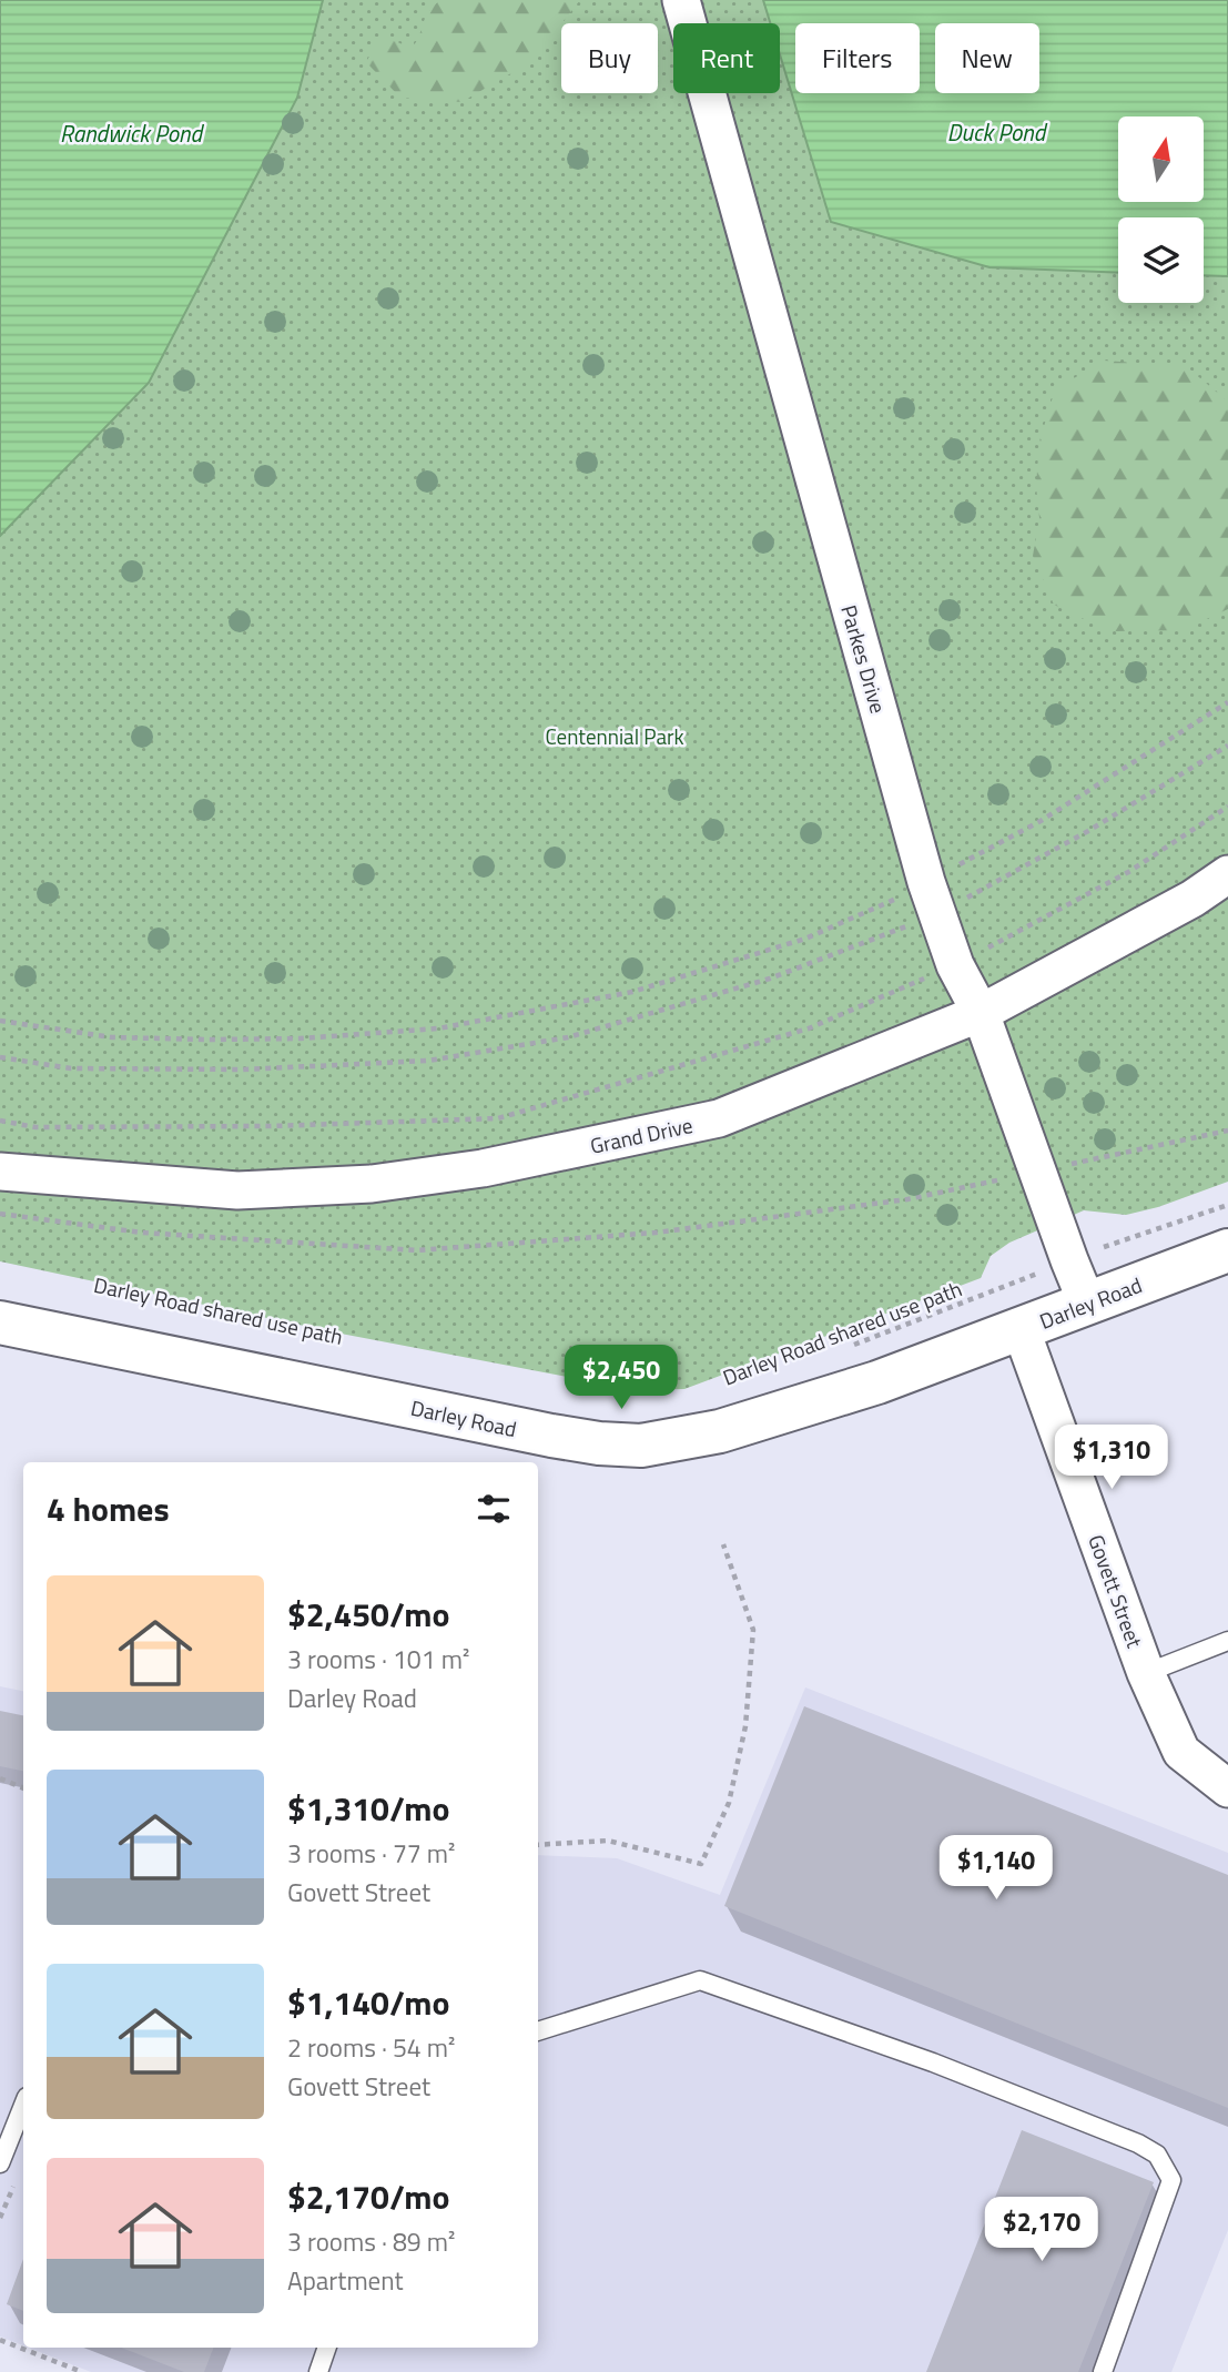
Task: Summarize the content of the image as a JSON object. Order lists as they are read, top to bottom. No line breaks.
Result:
{"streets":{"main road":["Darley Road"],"street":["Parkes Drive","Grand Drive","Govett Street"],"path":["Darley Road shared use path"]},"crossings":[["Parkes Drive","Grand Drive"],["Parkes Drive","Darley Road"],["Parkes Drive","Darley Road shared use path"],["Darley Road","Govett Street"]],"water":["Duck Pond","Randwick Pond"],"parks":["Centennial Park"],"north":"top","page":{"chip":["Buy","Rent","Filters","New"],"price":["$2,450","$1,310","$1,140","$2,170"],"heading":"4 homes","list":[{"name":"$2,450/mo","note":"3 rooms · 101 m² · Darley Road"},{"name":"$1,310/mo","note":"3 rooms · 77 m² · Govett Street"},{"name":"$1,140/mo","note":"2 rooms · 54 m² · Govett Street"},{"name":"$2,170/mo","note":"3 rooms · 89 m² · Apartment"}]}}
